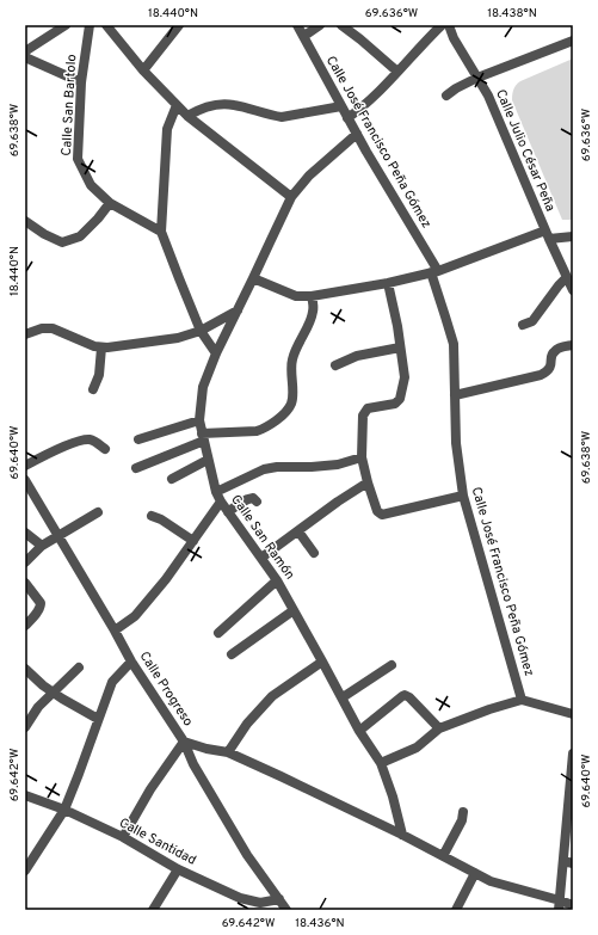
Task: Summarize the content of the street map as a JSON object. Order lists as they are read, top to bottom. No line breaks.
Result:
{"streets":{"street":["Calle San Bartolo","Calle José Francisco Peña Gómez","Calle Julio César Peña","Calle San Ramón","Calle Progreso","Calle Santidad"]},"crossings":[["Calle José Francisco Peña Gómez","Calle San Ramón"],["Calle Progreso","Calle Santidad"]],"coordinates":["18.440°N","69.636°W","18.438°N","69.638°W","69.640°W","69.642°W","18.436°N"]}
